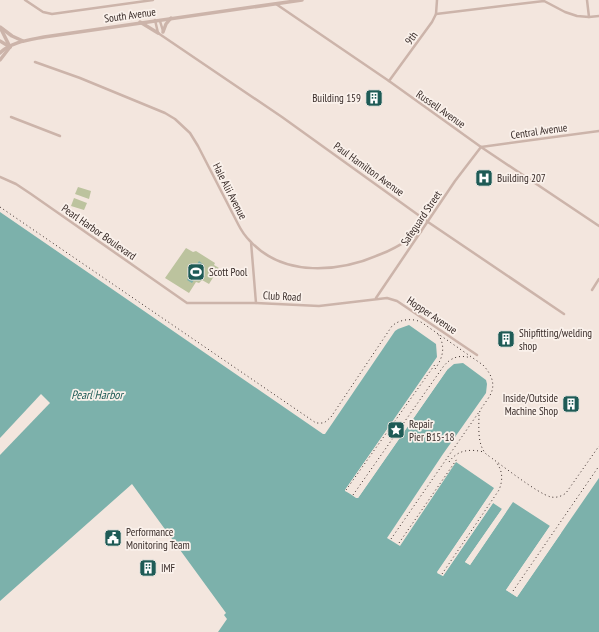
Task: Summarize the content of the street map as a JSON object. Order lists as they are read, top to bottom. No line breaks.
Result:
{"streets":{"street":["South Avenue","9th","Russell Avenue","Central Avenue","Paul Hamilton Avenue","Hale Alii Avenue","Safeguard Street","Pearl Harbor Boulevard","Club Road","Hopper Avenue"]},"crossings":[["South Avenue","Russell Avenue"],["9th","Russell Avenue"],["Russell Avenue","Central Avenue"],["Russell Avenue","Safeguard Street"],["Central Avenue","Safeguard Street"],["Paul Hamilton Avenue","Safeguard Street"],["Hale Alii Avenue","Safeguard Street"],["Safeguard Street","Club Road"],["Safeguard Street","Hopper Avenue"],["Pearl Harbor Boulevard","Club Road"],["Club Road","Hopper Avenue"]],"water":["Pearl Harbor"],"places":{"building":["Building 159","Shipfitting/welding shop","Inside/Outside Machine Shop","IMF"],"hospital":["Building 207"],"sports":["Scott Pool"],"place":["Repair Pier B15-18"],"public building":["Performance Monitoring Team"]}}
